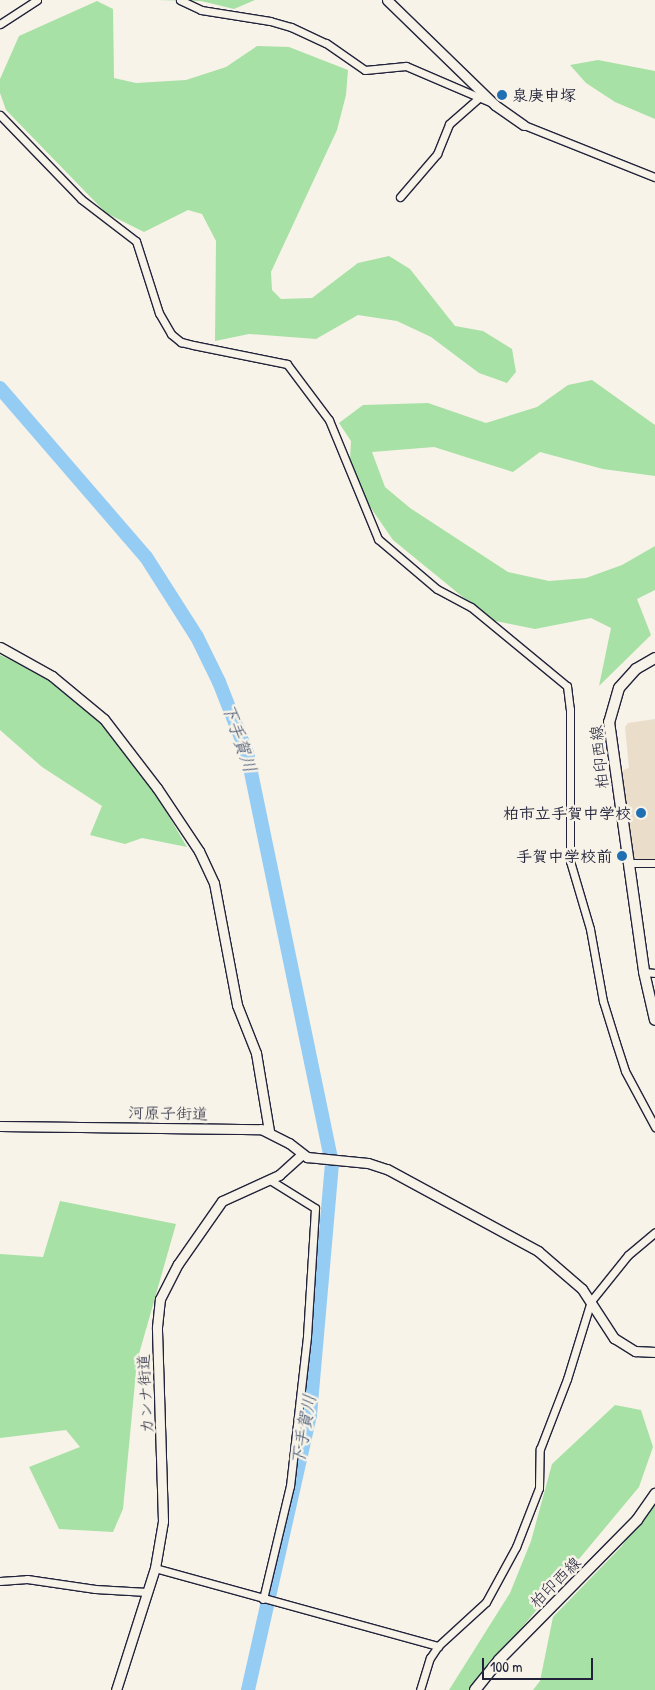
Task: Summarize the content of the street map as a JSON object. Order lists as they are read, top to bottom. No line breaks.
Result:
{"streets":{"main road":["柏印西線"],"street":["河原子街道","カンナ街道"]},"water":["下手賀川"],"places":["泉庚申塚","柏市立手賀中学校","手賀中学校前"],"scale_bar":"100 m"}
